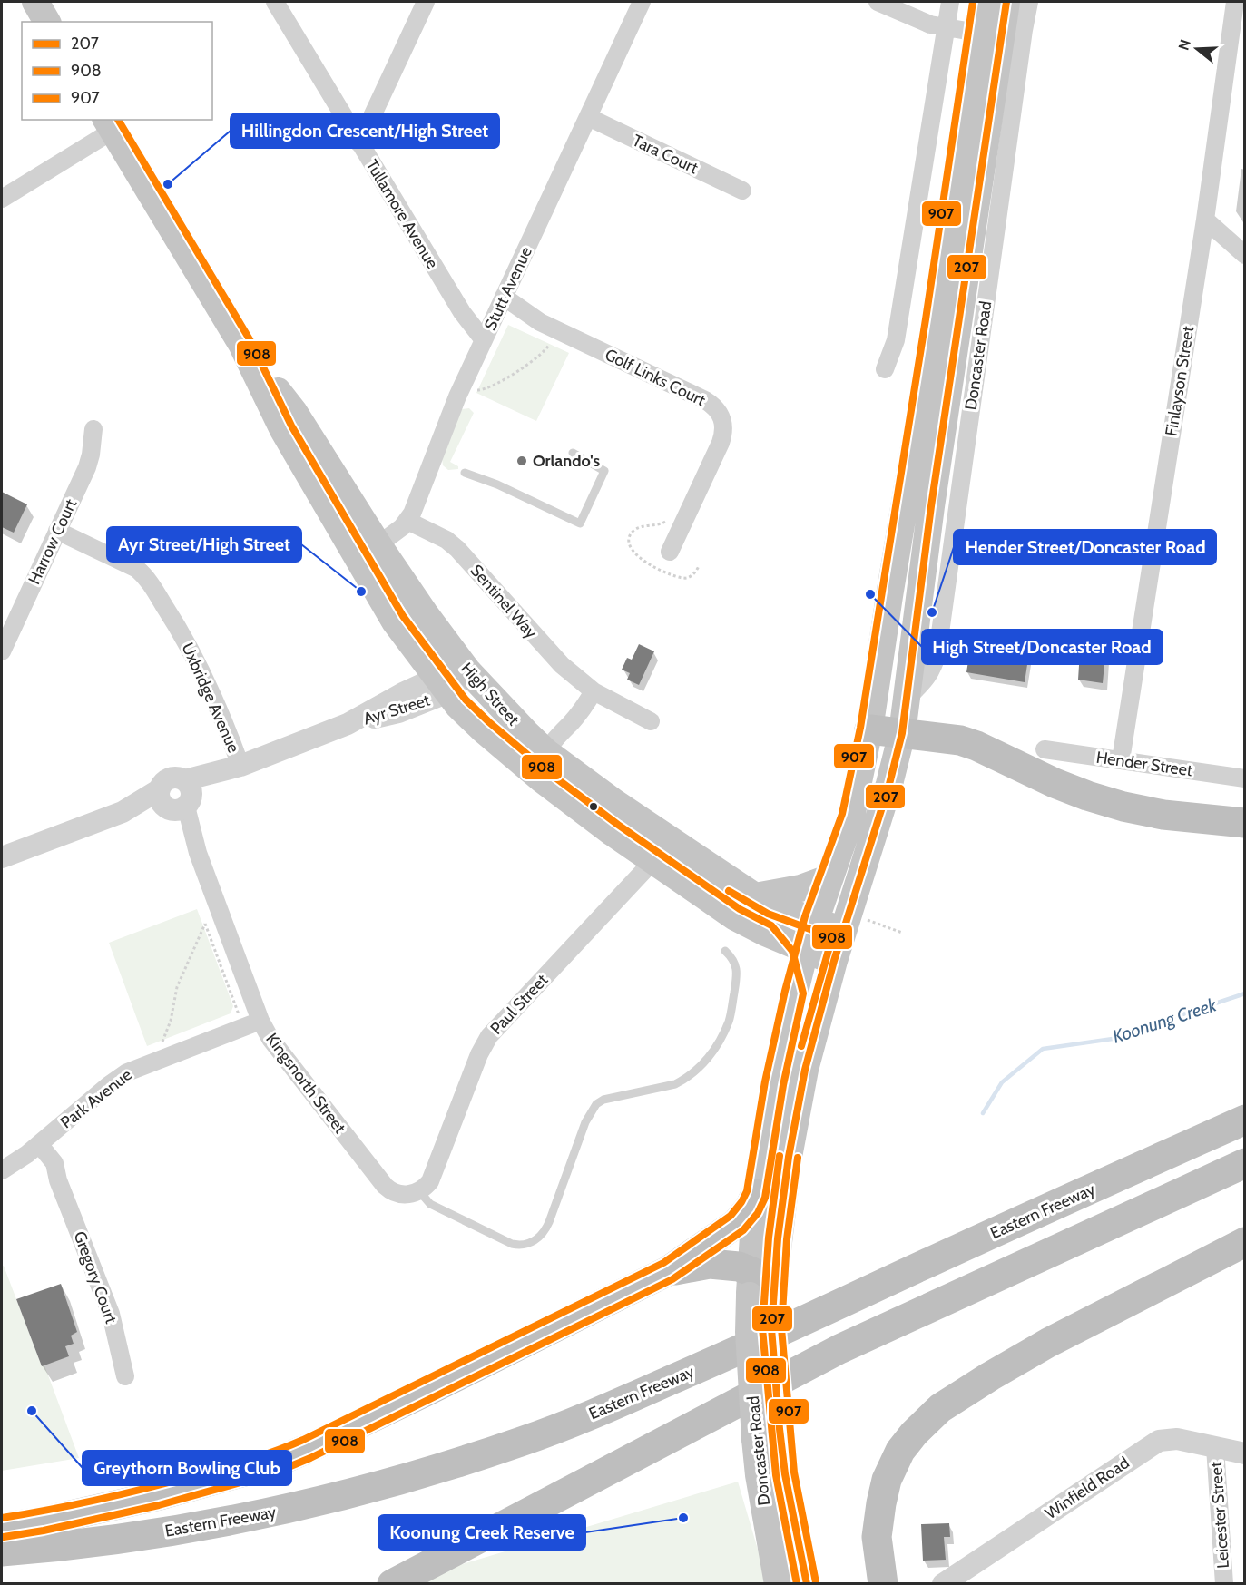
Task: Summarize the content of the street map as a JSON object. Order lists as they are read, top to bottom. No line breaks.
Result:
{"streets":{"highway":["Eastern Freeway"],"main road":["Doncaster Road","High Street"],"street":["Tara Court","Tullamore Avenue","Stutt Avenue","Golf Links Court","Finlayson Street","Harrow Court","Sentinel Way","Uxbridge Avenue","Ayr Street","Hender Street","Paul Street","Kingsnorth Street","Park Avenue","Gregory Court","Winfield Road","Leicester Street"]},"crossings":[["Tara Court","Stutt Avenue"],["Tullamore Avenue","Stutt Avenue"],["Stutt Avenue","Golf Links Court"],["Stutt Avenue","Sentinel Way"],["Stutt Avenue","High Street"],["Doncaster Road","High Street"],["Finlayson Street","Hender Street"],["Harrow Court","Uxbridge Avenue"],["High Street","Ayr Street"],["High Street","Paul Street"],["Uxbridge Avenue","Ayr Street"],["Ayr Street","Kingsnorth Street"],["Paul Street","Kingsnorth Street"],["Kingsnorth Street","Park Avenue"],["Park Avenue","Gregory Court"],["Winfield Road","Leicester Street"]],"water":["Koonung Creek"],"places":["Hillingdon Crescent/High Street","Orlando's","Ayr Street/High Street","High Street/Doncaster Road","Hender Street/Doncaster Road","Greythorn Bowling Club","Koonung Creek Reserve"],"lines":["transit line 207","transit line 907","transit line 908"],"legend":["207","908","907"],"north":"left"}
